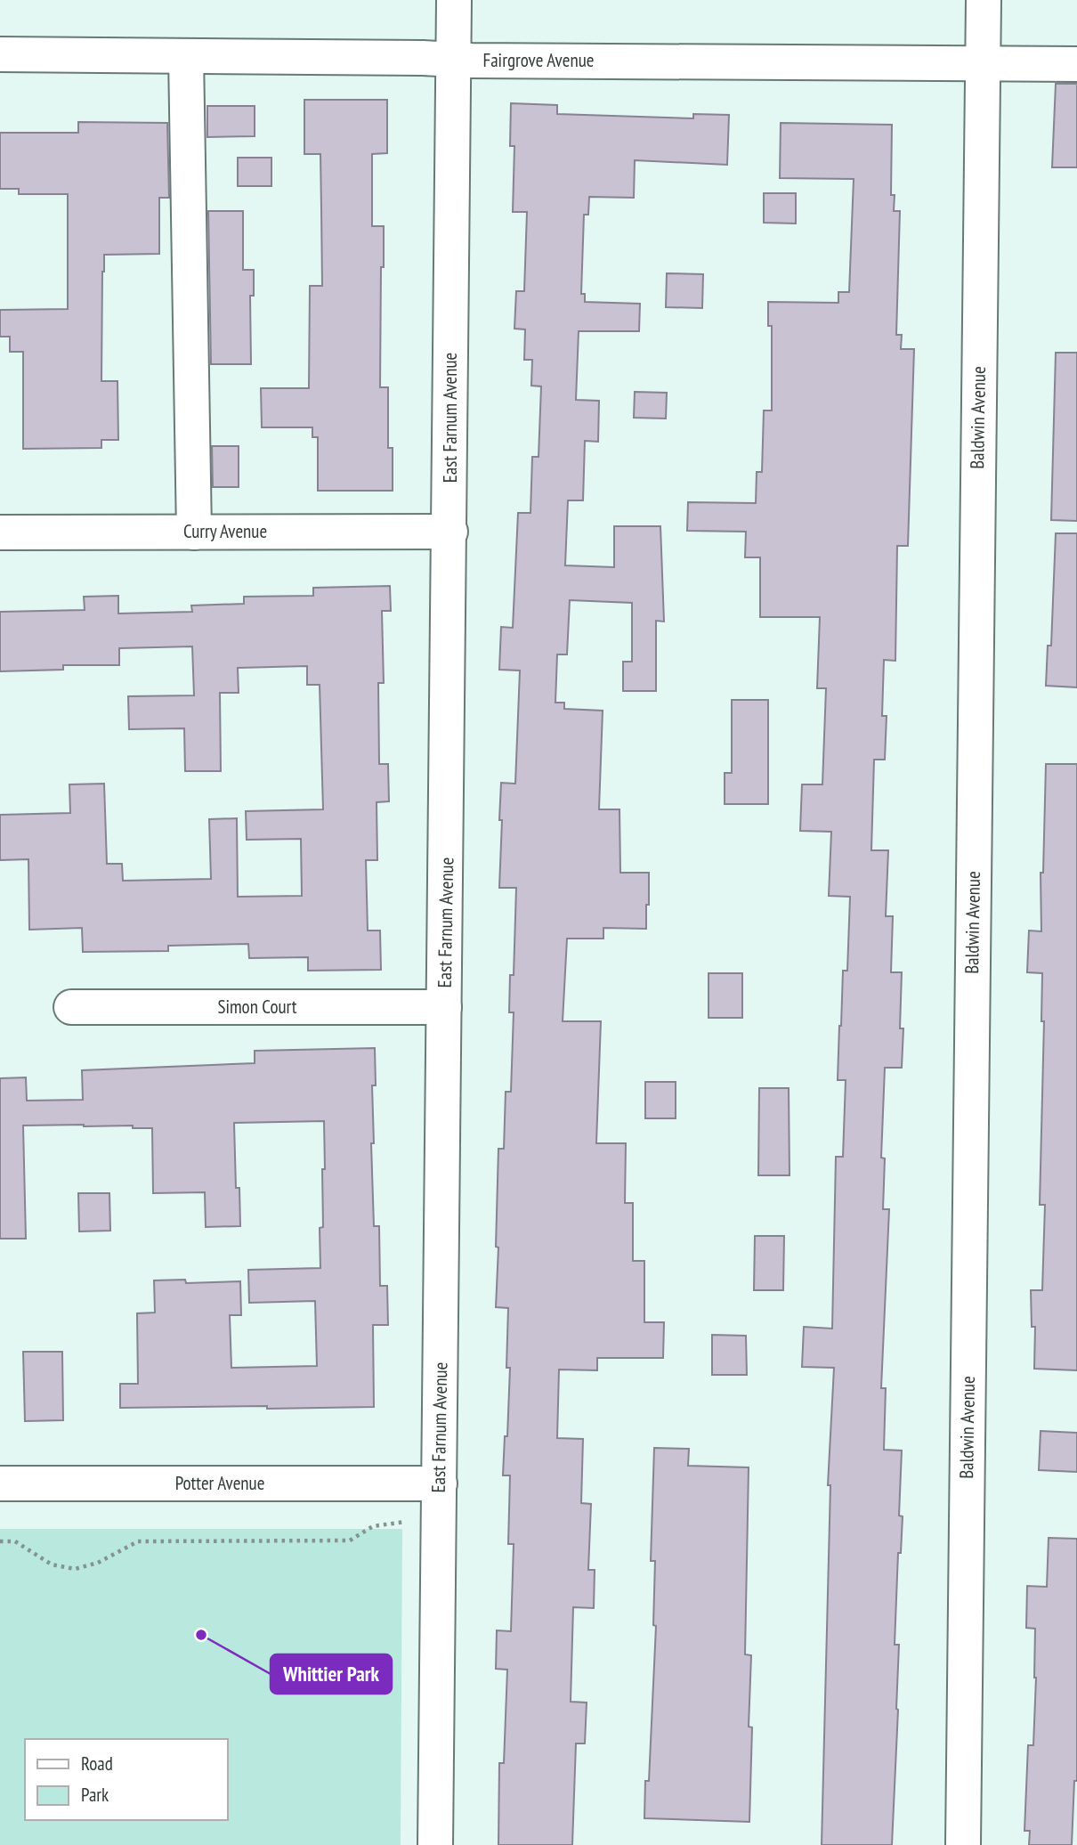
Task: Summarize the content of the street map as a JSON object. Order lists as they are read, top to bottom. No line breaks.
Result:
{"streets":{"street":["Fairgrove Avenue","East Farnum Avenue","Baldwin Avenue","Curry Avenue","Simon Court","Potter Avenue"]},"crossings":[["Fairgrove Avenue","East Farnum Avenue"],["Fairgrove Avenue","Baldwin Avenue"],["East Farnum Avenue","Curry Avenue"],["East Farnum Avenue","Simon Court"],["East Farnum Avenue","Potter Avenue"]],"places":["Whittier Park"],"legend":["Road","Park"]}
